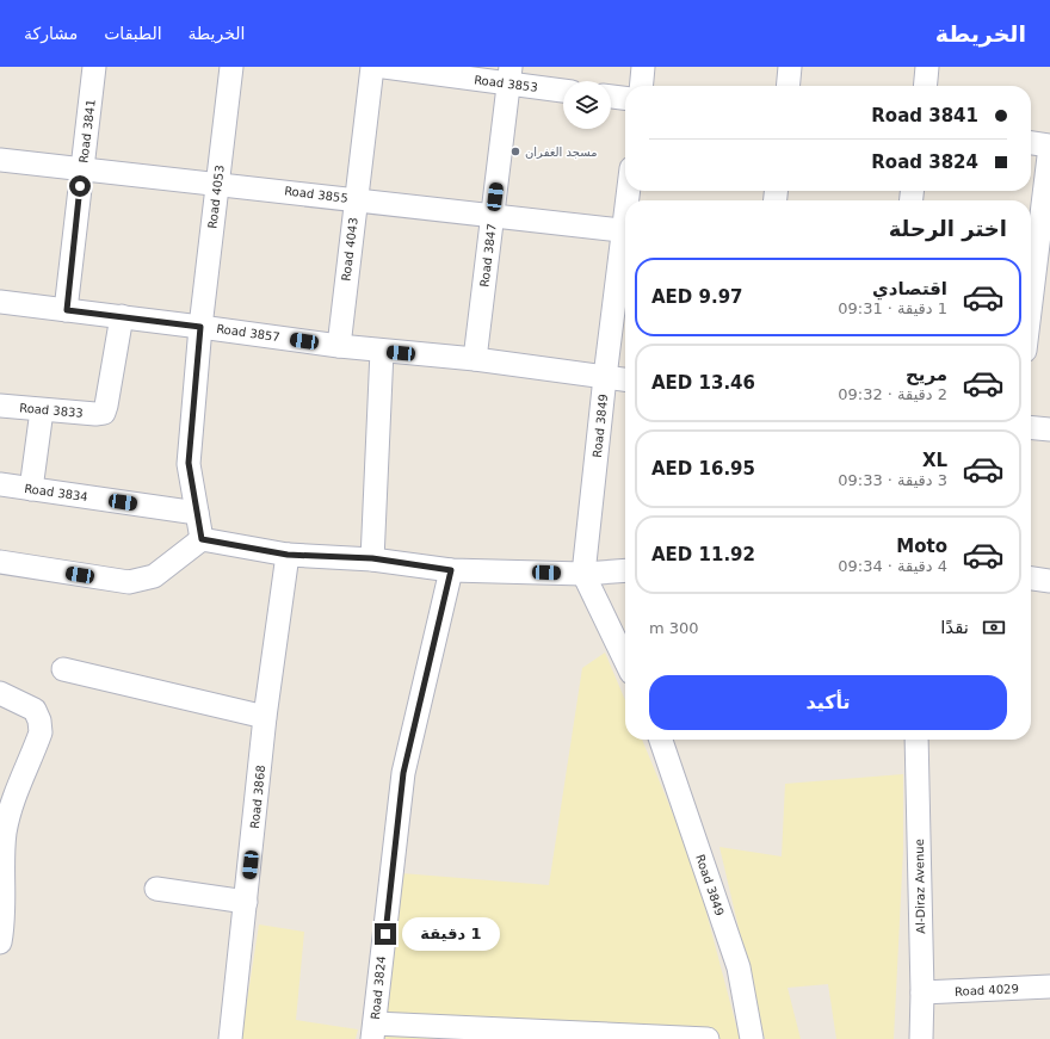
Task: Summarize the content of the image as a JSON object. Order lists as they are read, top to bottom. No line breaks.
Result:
{"streets":{"street":["Road 3853","Road 3841","Road 3855","Road 4053","Road 4043","Road 3847","Road 3857","Road 3833","Road 3849","Road 3834","Road 3868","Al-Diraz Avenue","Road 3824","Road 4029"]},"crossings":[["Road 3853","Road 3847"],["Road 3841","Road 3855"],["Road 3841","Road 3857"],["Road 3855","Road 4053"],["Road 3855","Road 4043"],["Road 3855","Road 3847"],["Road 4053","Road 3857"],["Road 4053","Road 3834"],["Road 4043","Road 3857"],["Road 3847","Road 3857"],["Road 3857","Road 3833"],["Road 3857","Road 3849"],["Al-Diraz Avenue","Road 4029"]],"places":["مسجد الغفران"],"page":{"header":"الخريطة","nav":["الخريطة","الطبقات","مشاركة"],"banner":["Road 3841","Road 3824"],"heading":"اختر الرحلة","list":[{"name":"اقتصادي","note":"1 دقيقة · 09:31","value":"AED 9.97"},{"name":"مريح","note":"2 دقيقة · 09:32","value":"AED 13.46"},{"name":"XL","note":"3 دقيقة · 09:33","value":"AED 16.95"},{"name":"Moto","note":"4 دقيقة · 09:34","value":"AED 11.92"}],"pay":["نقدًا","300 m"],"buttons":"تأكيد","bubble":"1 دقيقة"}}
